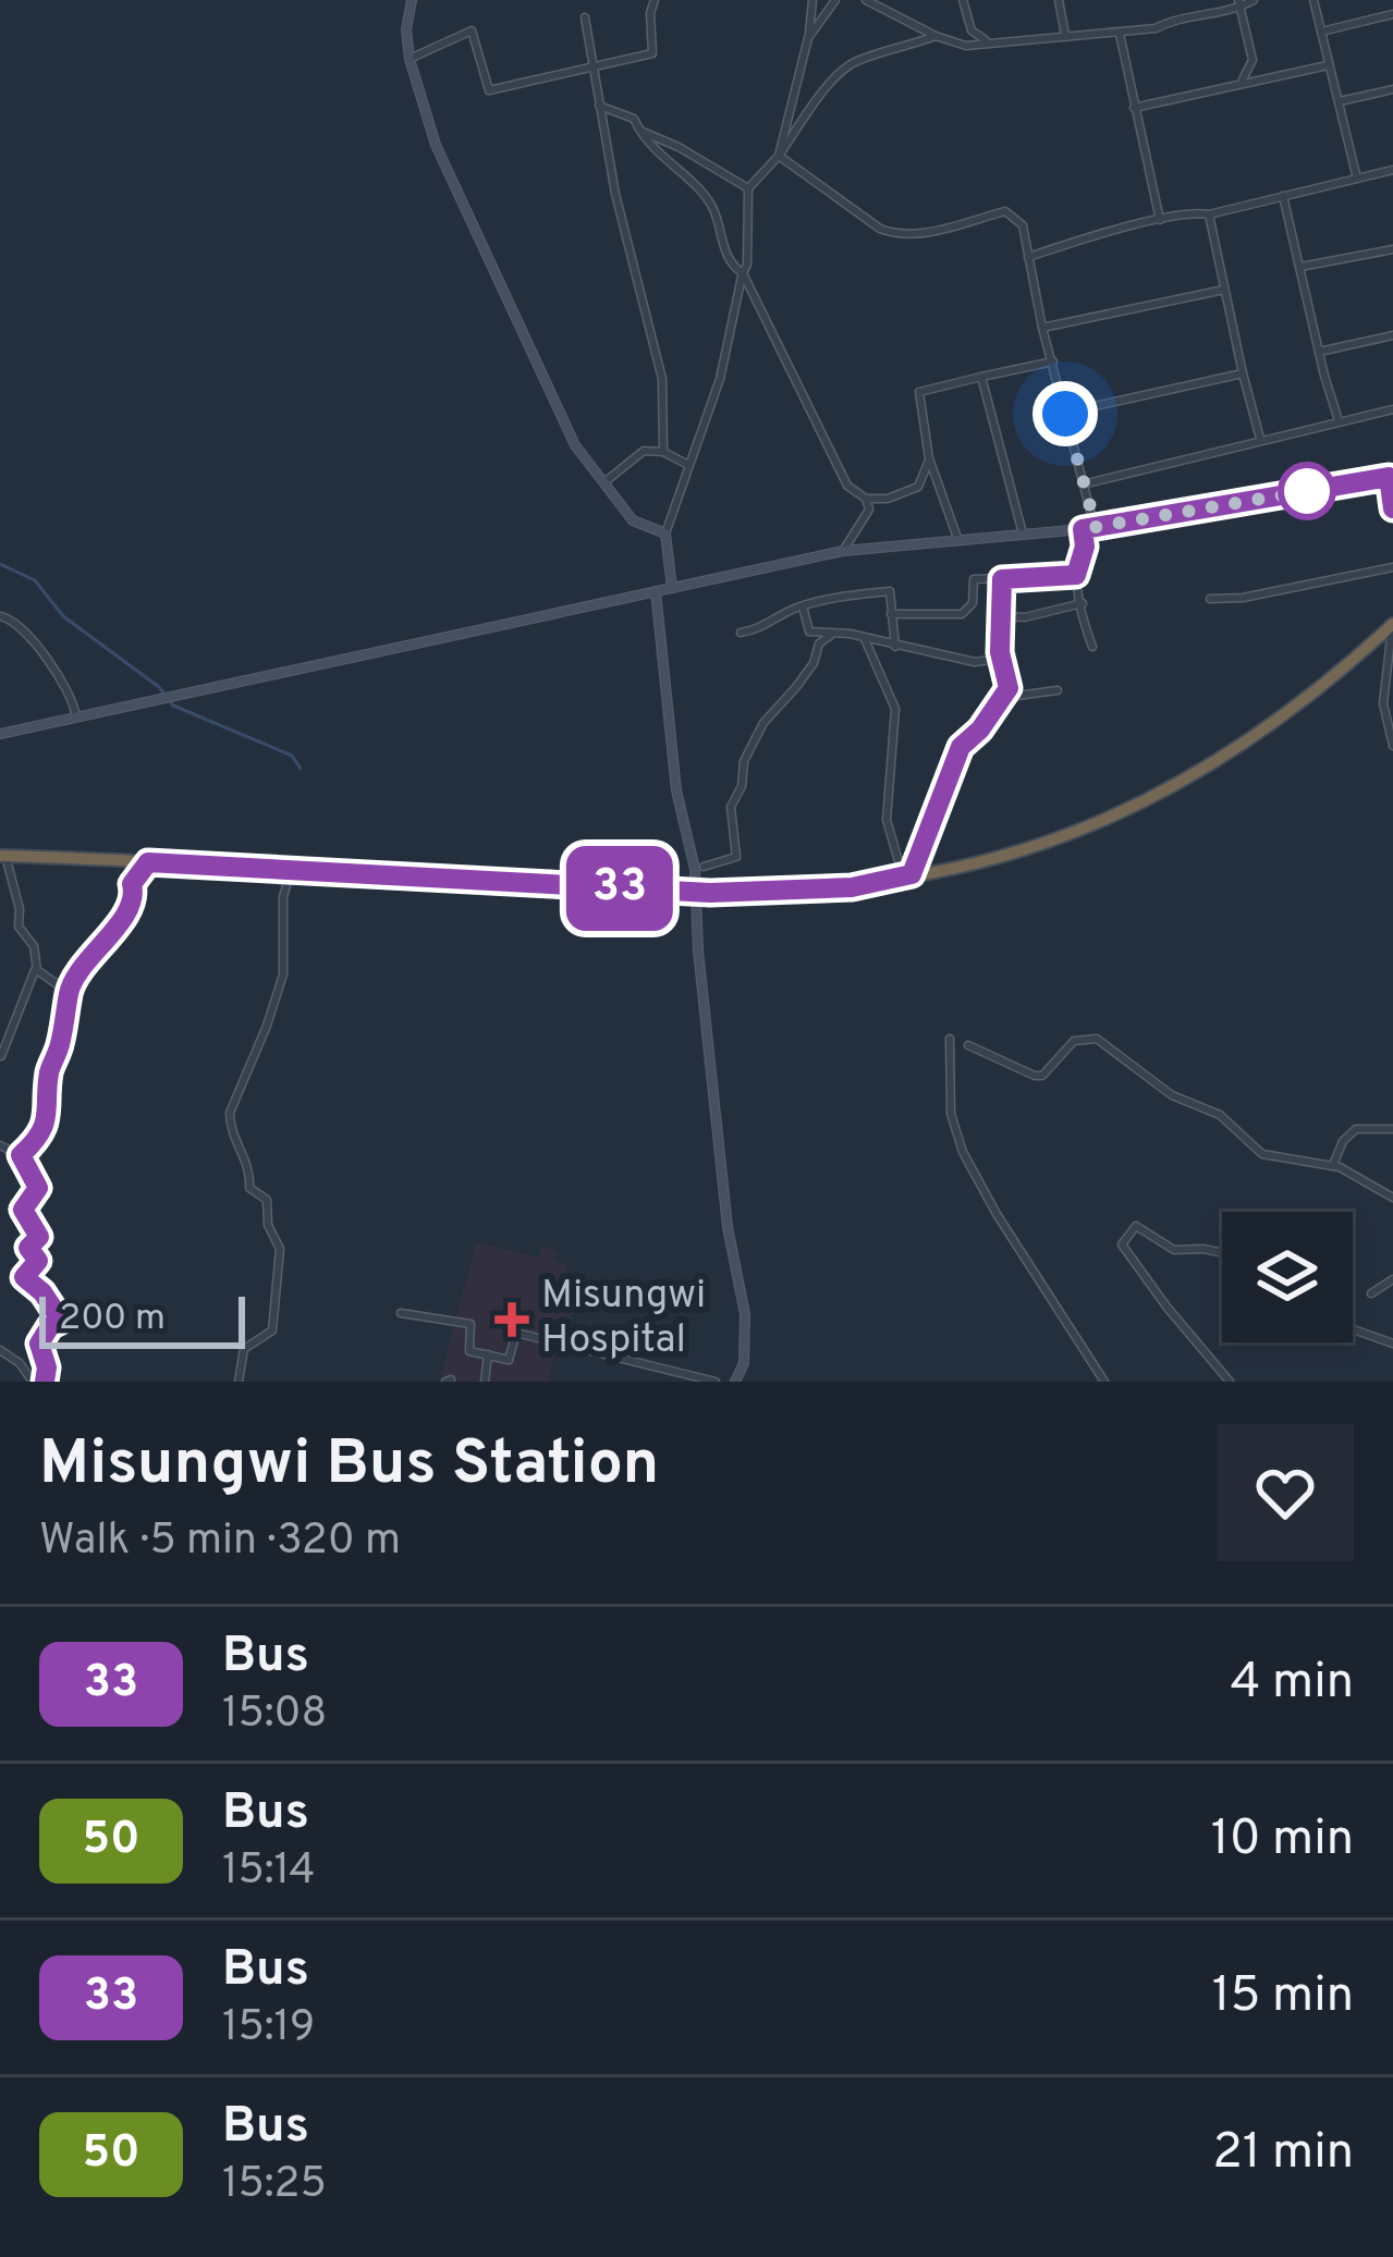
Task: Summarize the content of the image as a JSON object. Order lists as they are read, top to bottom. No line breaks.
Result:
{"places":{"health":["Misungwi Hospital"]},"lines":["bus line 33"],"scale_bar":"200 m","page":{"on_map":"33","scale":"200 m","heading":["Misungwi Bus Station","Walk · 5 min · 320 m"],"list":[{"mark":"33","name":"Bus","note":"15:08","value":"4 min"},{"mark":"50","name":"Bus","note":"15:14","value":"10 min"},{"mark":"33","name":"Bus","note":"15:19","value":"15 min"},{"mark":"50","name":"Bus","note":"15:25","value":"21 min"}]}}
